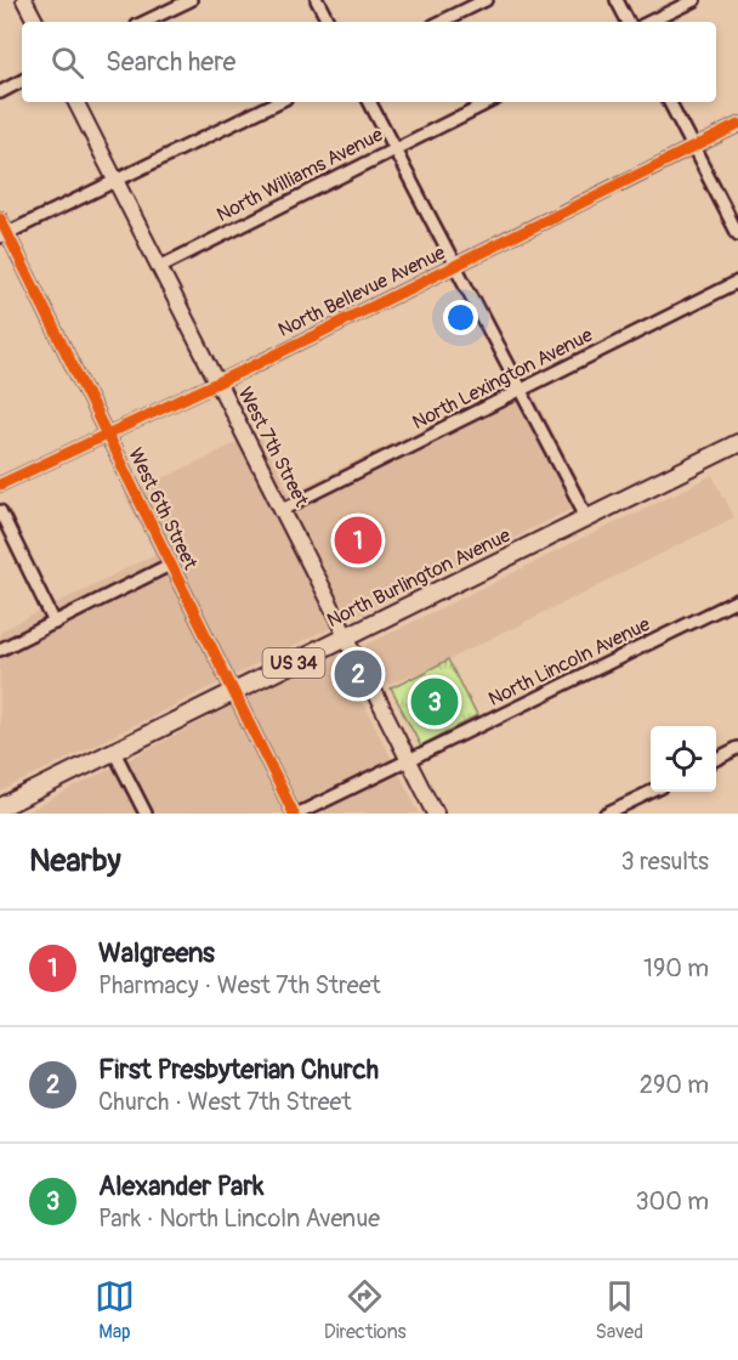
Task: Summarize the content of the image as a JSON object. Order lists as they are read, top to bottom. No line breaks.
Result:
{"streets":{"highway":["North Burlington Avenue","US 34"],"main road":["West 7th Street"],"street":["North Williams Avenue","North Bellevue Avenue","North Lexington Avenue","West 6th Street","North Lincoln Avenue"]},"crossings":[["North Williams Avenue","West 7th Street"],["North Bellevue Avenue","West 7th Street"],["North Bellevue Avenue","West 6th Street"],["North Lexington Avenue","West 7th Street"],["West 7th Street","North Burlington Avenue"],["West 7th Street","North Lincoln Avenue"],["West 6th Street","North Burlington Avenue"],["West 6th Street","North Lincoln Avenue"]],"page":{"search":"Search here","pins":["1","2","3"],"heading":["Nearby","3 results"],"list":[{"mark":"1","name":"Walgreens","note":"Pharmacy · West 7th Street","value":"190 m"},{"mark":"2","name":"First Presbyterian Church","note":"Church · West 7th Street","value":"290 m"},{"mark":"3","name":"Alexander Park","note":"Park · North Lincoln Avenue","value":"300 m"}],"nav":["Map","Directions","Saved"]}}
